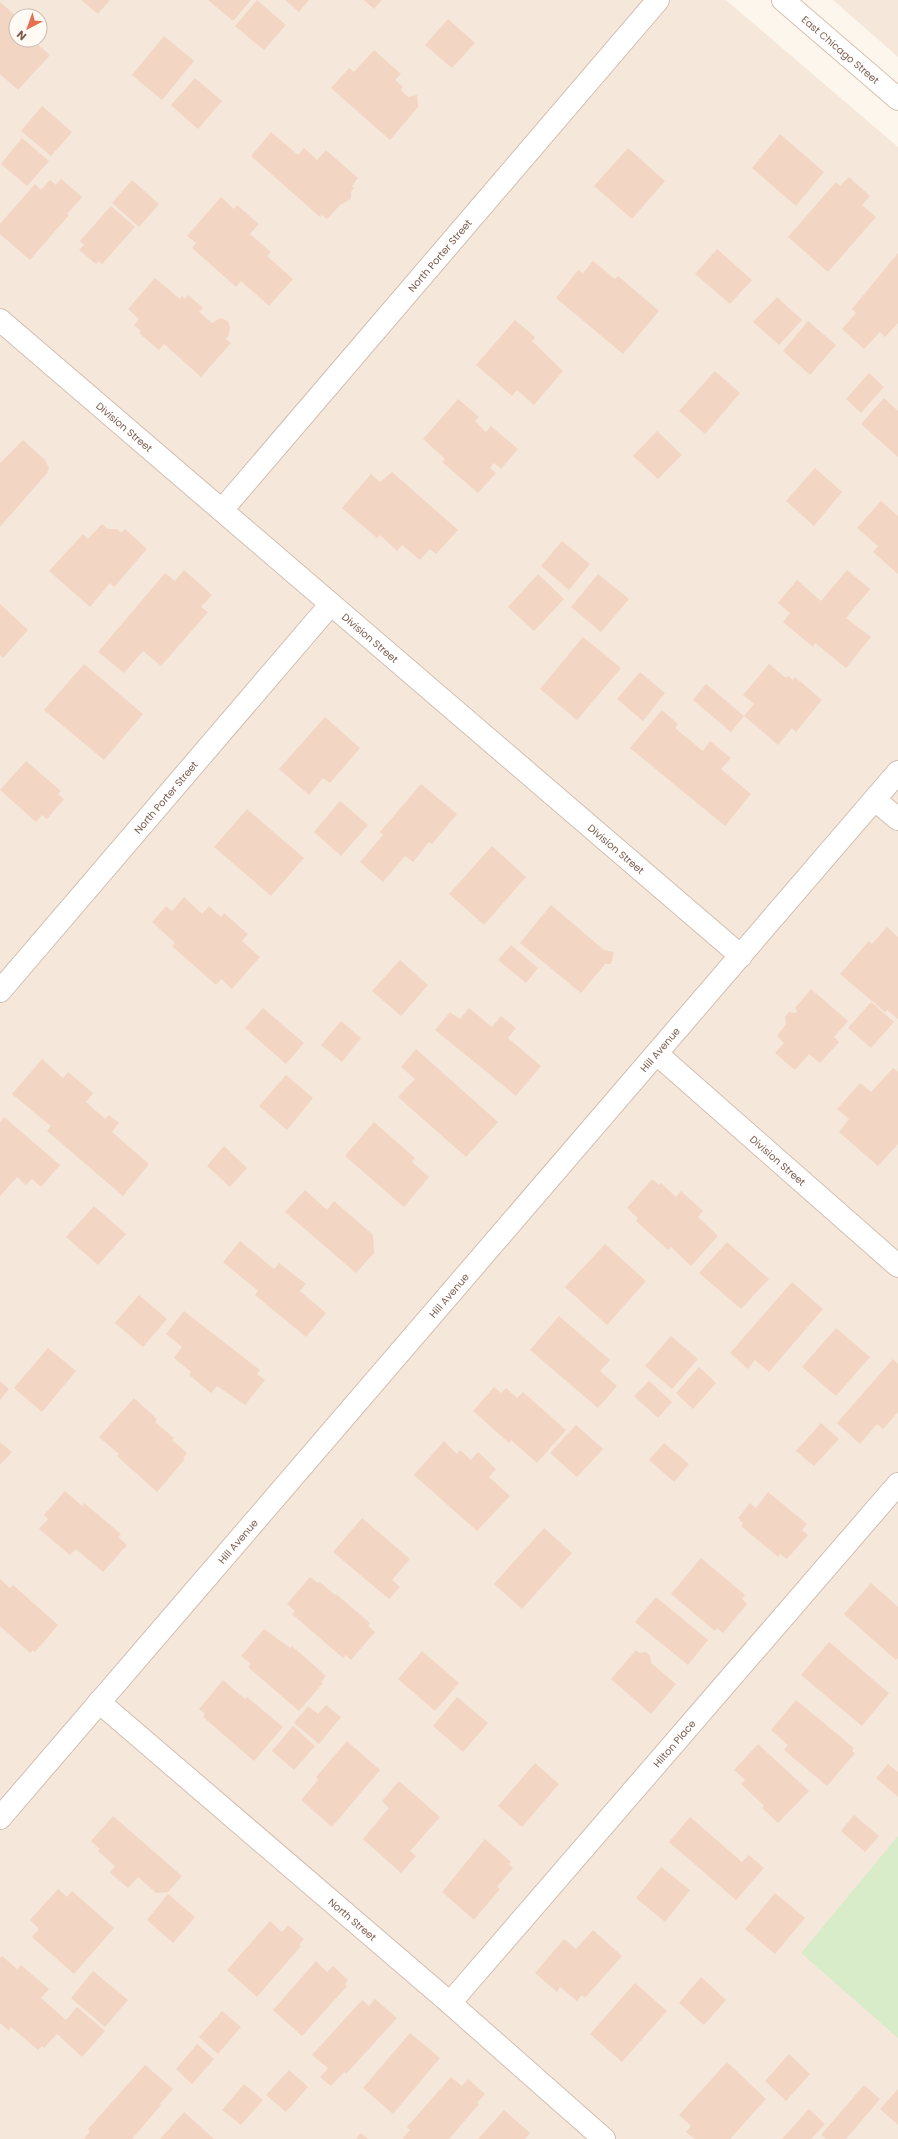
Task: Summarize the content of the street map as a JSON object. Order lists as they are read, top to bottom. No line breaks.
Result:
{"streets":{"street":["East Chicago Street","North Porter Street","Division Street","Hill Avenue","Hilton Place","North Street"]},"crossings":[["North Porter Street","Division Street"],["Division Street","Hill Avenue"],["Hill Avenue","North Street"],["Hilton Place","North Street"]],"north":"bottom left"}
